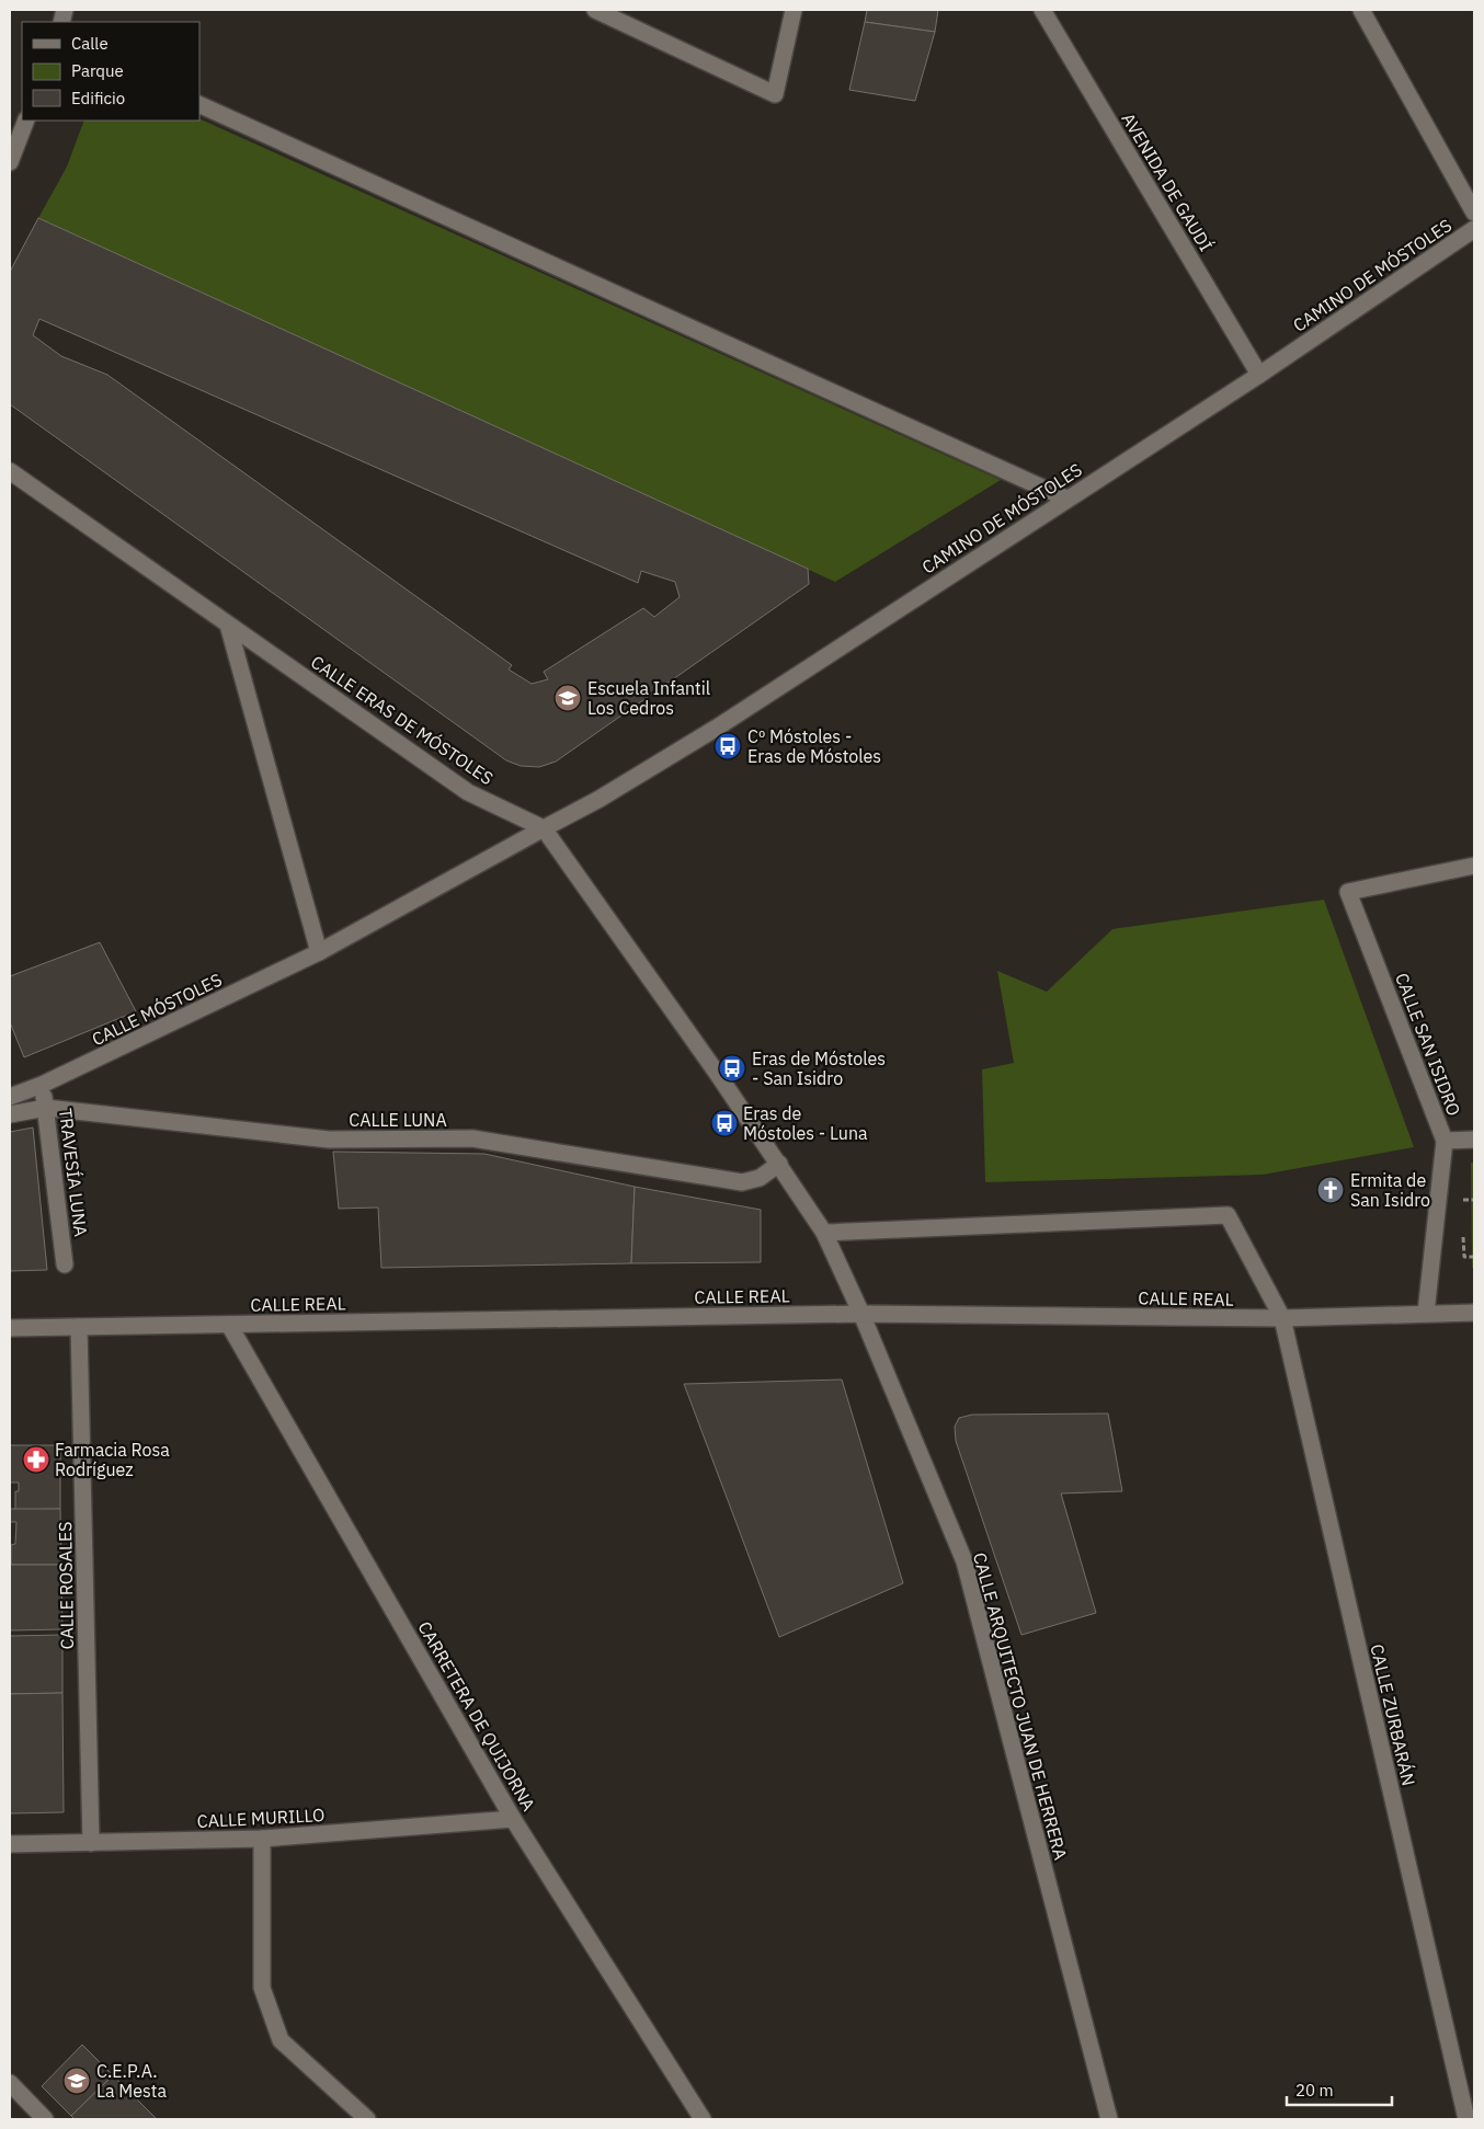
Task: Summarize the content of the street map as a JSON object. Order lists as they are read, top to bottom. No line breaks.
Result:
{"streets":{"street":["AVENIDA DE GAUDÍ","CAMINO DE MÓSTOLES","CALLE ERAS DE MÓSTOLES","CALLE MÓSTOLES","CALLE SAN ISIDRO","CALLE LUNA","TRAVESÍA LUNA","CALLE REAL","CALLE ROSALES","CALLE ARQUITECTO JUAN DE HERRERA","CALLE ZURBARÁN","CARRETERA DE QUIJORNA","CALLE MURILLO"]},"crossings":[["AVENIDA DE GAUDÍ","CAMINO DE MÓSTOLES"],["CAMINO DE MÓSTOLES","CALLE ERAS DE MÓSTOLES"],["CAMINO DE MÓSTOLES","CALLE MÓSTOLES"],["CALLE ERAS DE MÓSTOLES","CALLE MÓSTOLES"],["CALLE ERAS DE MÓSTOLES","CALLE LUNA"],["CALLE ERAS DE MÓSTOLES","CALLE REAL"],["CALLE ERAS DE MÓSTOLES","CALLE ARQUITECTO JUAN DE HERRERA"],["CALLE ERAS DE MÓSTOLES","CALLE ZURBARÁN"],["CALLE MÓSTOLES","TRAVESÍA LUNA"],["CALLE SAN ISIDRO","CALLE REAL"],["CALLE LUNA","TRAVESÍA LUNA"],["CALLE REAL","CALLE ROSALES"],["CALLE REAL","CALLE ARQUITECTO JUAN DE HERRERA"],["CALLE REAL","CALLE ZURBARÁN"],["CALLE REAL","CARRETERA DE QUIJORNA"],["CALLE ROSALES","CALLE MURILLO"],["CARRETERA DE QUIJORNA","CALLE MURILLO"]],"places":{"school or university":["Escuela Infantil Los Cedros","C.E.P.A. La Mesta"],"bus stop":["Cº Móstoles - Eras de Móstoles","Eras de Móstoles - San Isidro","Eras de Móstoles - Luna"],"church":["Ermita de San Isidro"],"pharmacy":["Farmacia Rosa Rodríguez"]},"legend":["Calle","Parque","Edificio"],"scale_bar":"20 m"}
